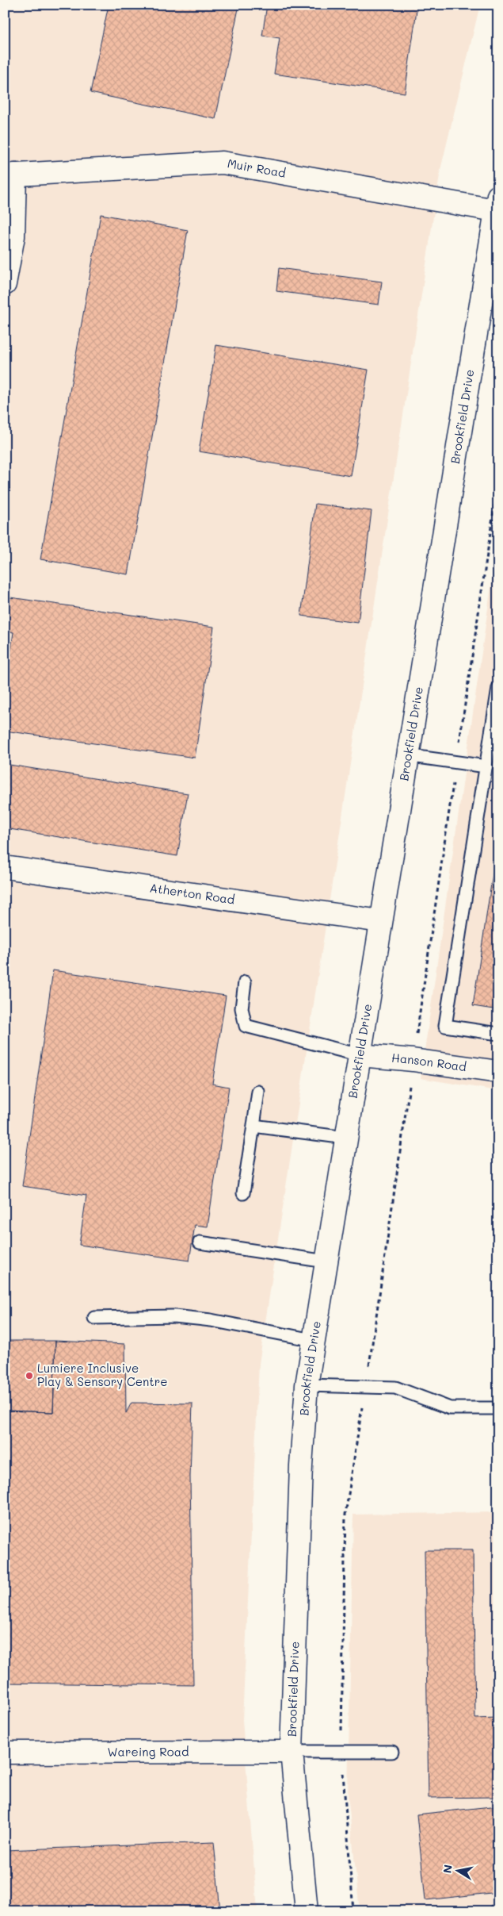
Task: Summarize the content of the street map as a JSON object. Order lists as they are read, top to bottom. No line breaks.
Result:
{"streets":{"street":["Muir Road","Brookfield Drive","Atherton Road","Hanson Road","Wareing Road"]},"crossings":[["Muir Road","Brookfield Drive"],["Brookfield Drive","Atherton Road"],["Brookfield Drive","Hanson Road"],["Brookfield Drive","Wareing Road"]],"places":["Lumiere Inclusive Play & Sensory Centre"],"north":"left"}
